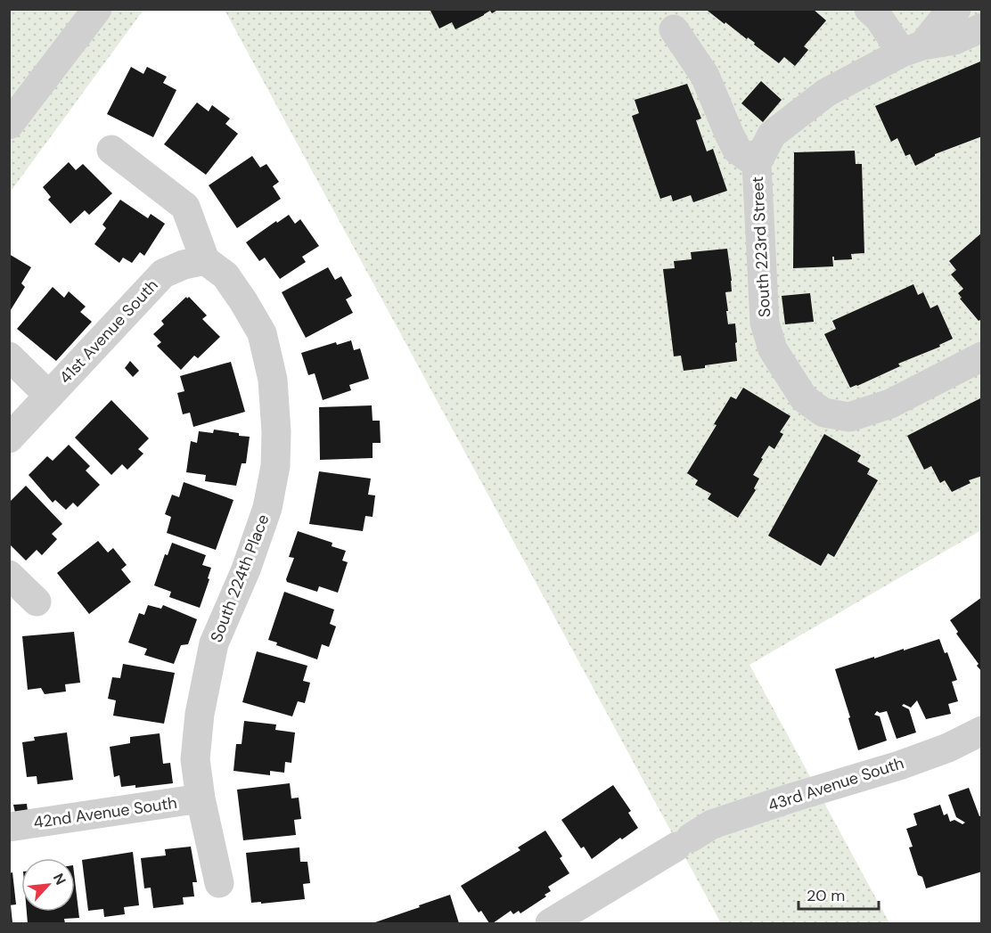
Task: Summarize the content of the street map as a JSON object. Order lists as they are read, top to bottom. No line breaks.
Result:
{"streets":{"street":["South 223rd Street","41st Avenue South","South 224th Place","43rd Avenue South","42nd Avenue South"]},"crossings":[["41st Avenue South","South 224th Place"],["South 224th Place","42nd Avenue South"]],"scale_bar":"20 m","north":"top right"}
